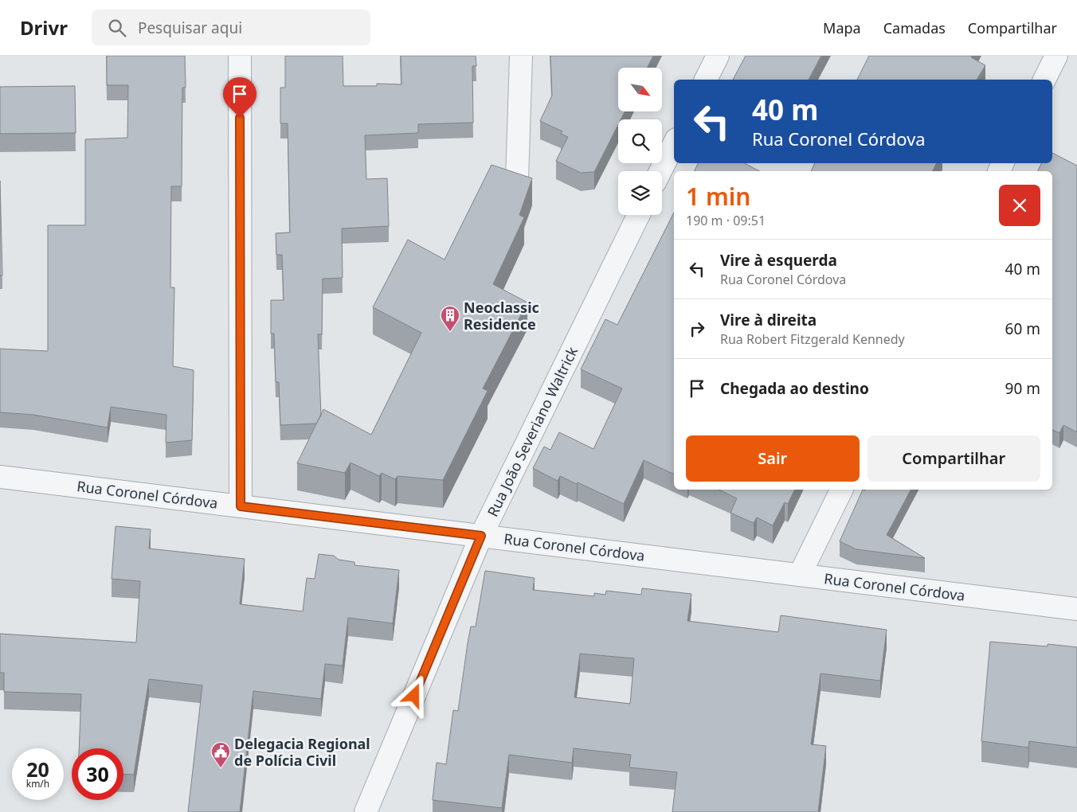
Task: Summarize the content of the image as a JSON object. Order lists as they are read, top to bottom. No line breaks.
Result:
{"streets":{"street":["Rua João Severiano Waltrick","Rua Coronel Córdova"]},"crossings":[["Rua João Severiano Waltrick","Rua Coronel Córdova"]],"places":{"building":["Neoclassic Residence"],"public building":["Delegacia Regional de Polícia Civil"]},"north":"bottom right","page":{"header":"Drivr","search":"Pesquisar aqui","nav":["Mapa","Camadas","Compartilhar"],"turn":["40 m","Rua Coronel Córdova"],"heading":["1 min","190 m · 09:51"],"list":[{"name":"Vire à esquerda","note":"Rua Coronel Córdova","value":"40 m"},{"name":"Vire à direita","note":"Rua Robert Fitzgerald Kennedy","value":"60 m"},{"name":"Chegada ao destino","value":"90 m"}],"buttons":["Sair","Compartilhar"],"speed":"20 km/h","limit":"30"}}
